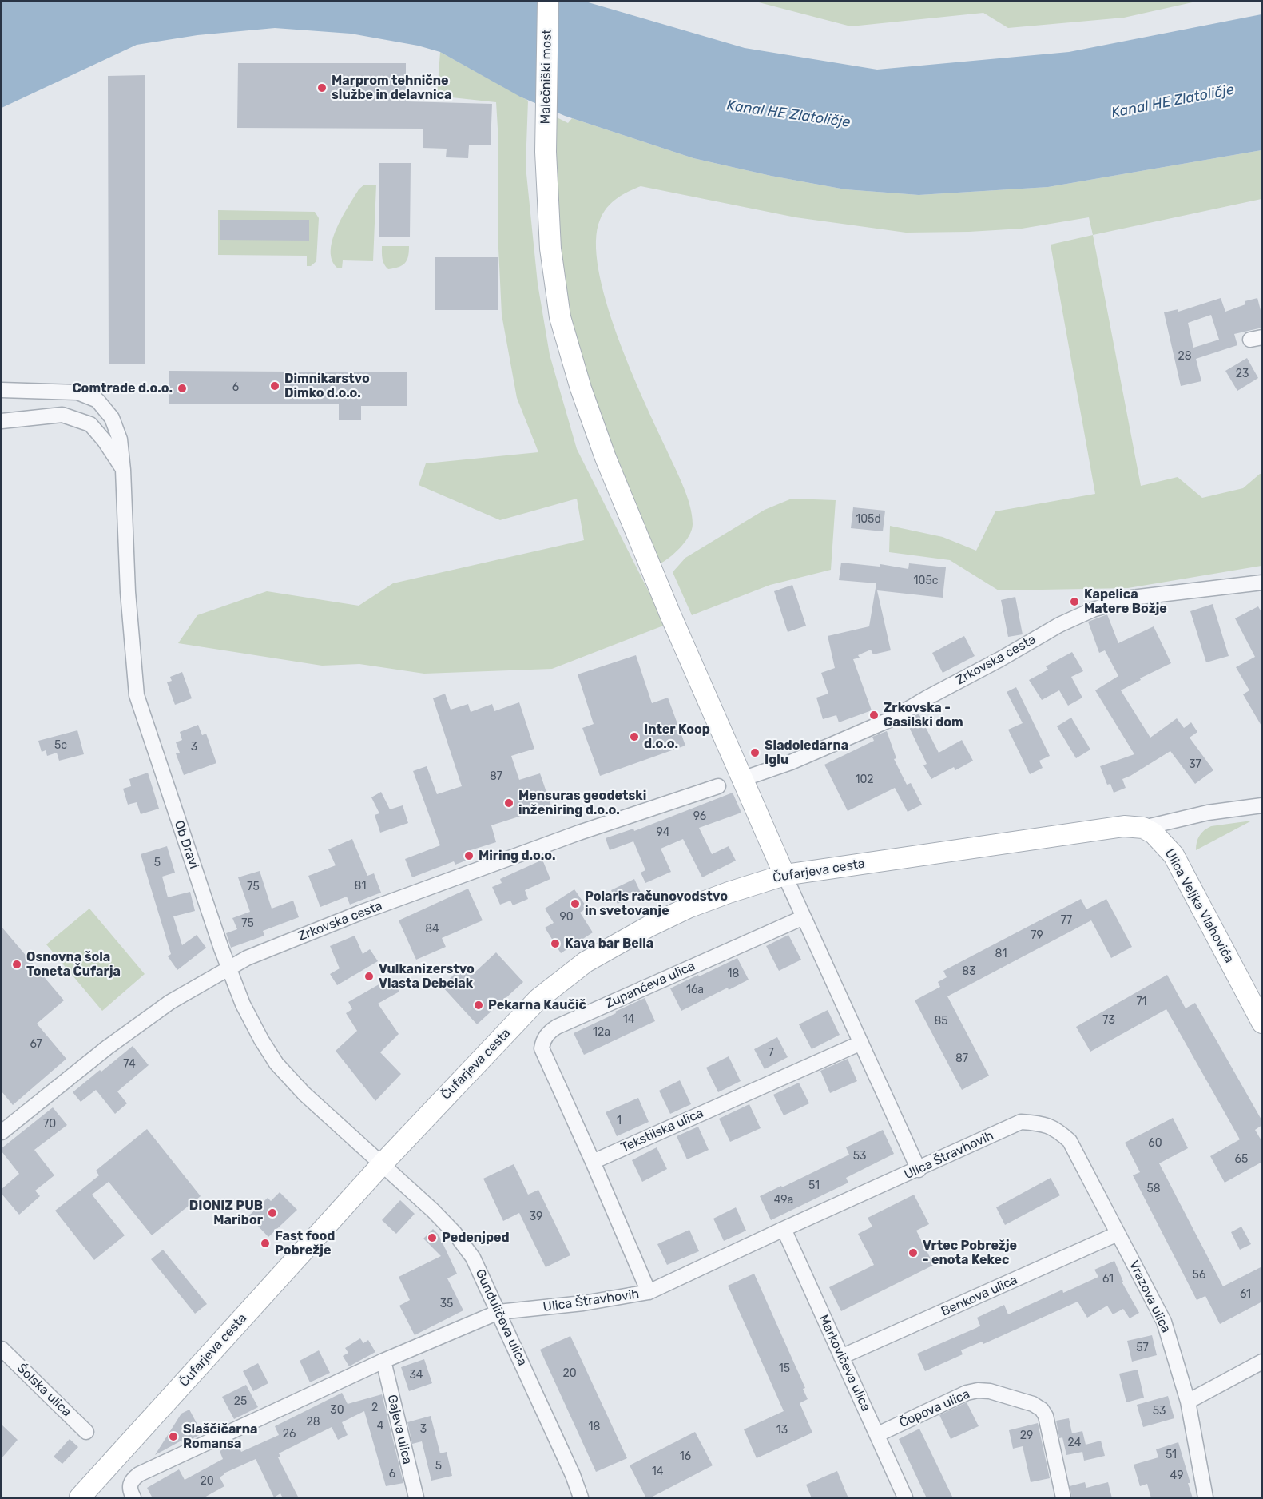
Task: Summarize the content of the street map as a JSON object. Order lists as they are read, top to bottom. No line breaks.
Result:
{"streets":{"street":["Malečniški most","Zrkovska cesta","Ob Dravi","Čufarjeva cesta","Ulica Veljka Vlahovića","Zupančeva ulica","Tekstilska ulica","Ulica Štravhovih","Benkova ulica","Vrazova ulica","Gunduličeva ulica","Markovičeva ulica","Šolska ulica","Čopova ulica","Gajeva ulica"]},"crossings":[["Malečniški most","Zrkovska cesta"],["Malečniški most","Čufarjeva cesta"],["Zrkovska cesta","Ob Dravi"],["Ob Dravi","Čufarjeva cesta"],["Ob Dravi","Gunduličeva ulica"],["Čufarjeva cesta","Ulica Veljka Vlahovića"],["Čufarjeva cesta","Gunduličeva ulica"],["Zupančeva ulica","Tekstilska ulica"],["Ulica Štravhovih","Vrazova ulica"],["Ulica Štravhovih","Gunduličeva ulica"],["Ulica Štravhovih","Markovičeva ulica"],["Ulica Štravhovih","Gajeva ulica"],["Benkova ulica","Vrazova ulica"],["Benkova ulica","Markovičeva ulica"],["Markovičeva ulica","Čopova ulica"]],"water":["Kanal HE Zlatoličje"],"places":["Marprom tehnične službe in delavnica","Dimnikarstvo Dimko d.o.o.","Comtrade d.o.o.","Kapelica Matere Božje","Zrkovska - Gasilski dom","Inter Koop d.o.o.","Sladoledarna Iglu","Mensuras geodetski inženiring d.o.o.","Miring d.o.o.","Polaris računovodstvo in svetovanje","Kava bar Bella","Osnovna šola Toneta Čufarja","Vulkanizerstvo Vlasta Debelak","Pekarna Kaučič","DIONIZ PUB Maribor","Pedenjped","Fast food Pobrežje","Vrtec Pobrežje - enota Kekec","Slaščičarna Romansa"],"house_numbers":["28","23","6","105d","105c","5c","3","37","87","102","96","94","5","81","75","90","77","75","84","79","81","83","18","16a","71","14","73","85","12a","67","7","87","74","1","70","60","53","65","51","58","49a","39","56","61","61","35","57","15","20","34","25","2","30","53","28","4","18","3","13","26","29","24","51","16","5","14","6","49","20"]}
